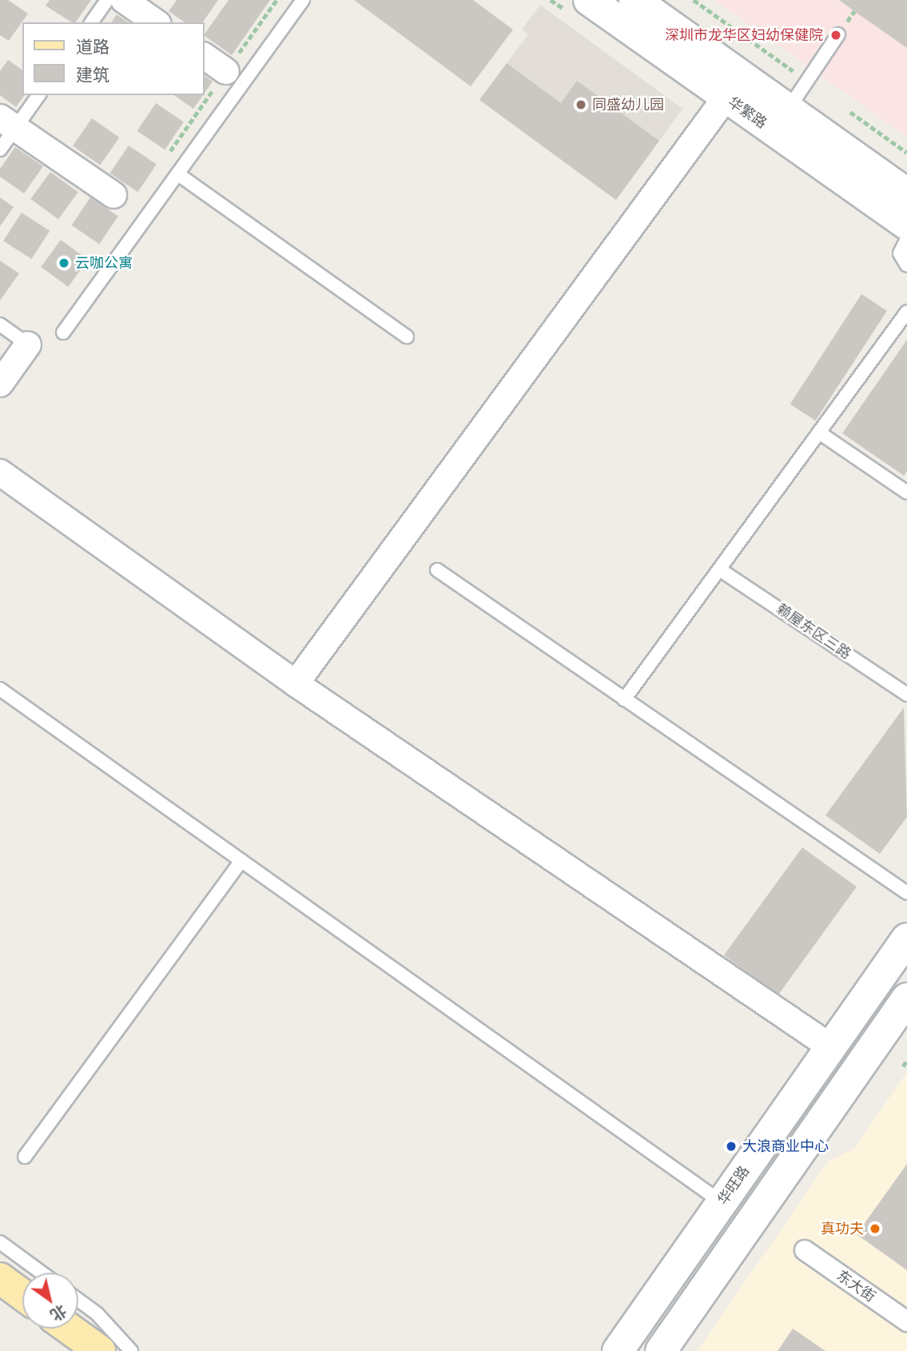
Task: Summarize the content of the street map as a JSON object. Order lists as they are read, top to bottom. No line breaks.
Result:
{"streets":{"main road":["华繁路","华旺路"],"street":["东大街"],"lane":["赖屋东区三路"]},"places":["深圳市龙华区妇幼保健院","同盛幼儿园","云咖公寓","大浪商业中心","真功夫"],"legend":["道路","建筑"],"north":"bottom right"}
